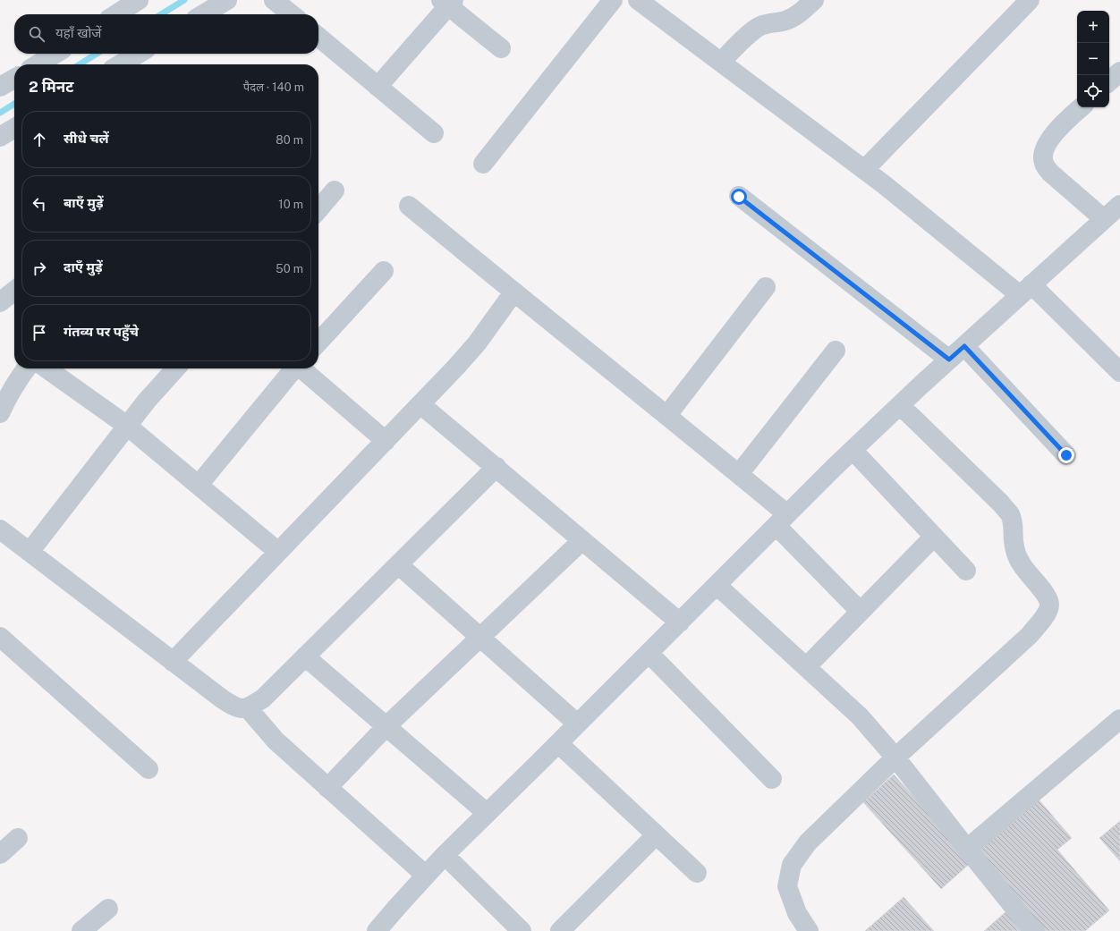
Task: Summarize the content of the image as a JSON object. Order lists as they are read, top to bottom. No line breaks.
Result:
{"page":{"map_buttons":["+","−"],"search":"यहाँ खोजें","heading":["2 मिनट","पैदल · 140 m"],"list":[["सीधे चलें","80 m"],["बाएँ मुड़ें","10 m"],["दाएँ मुड़ें","50 m"],"गंतव्य पर पहुँचे"]}}
